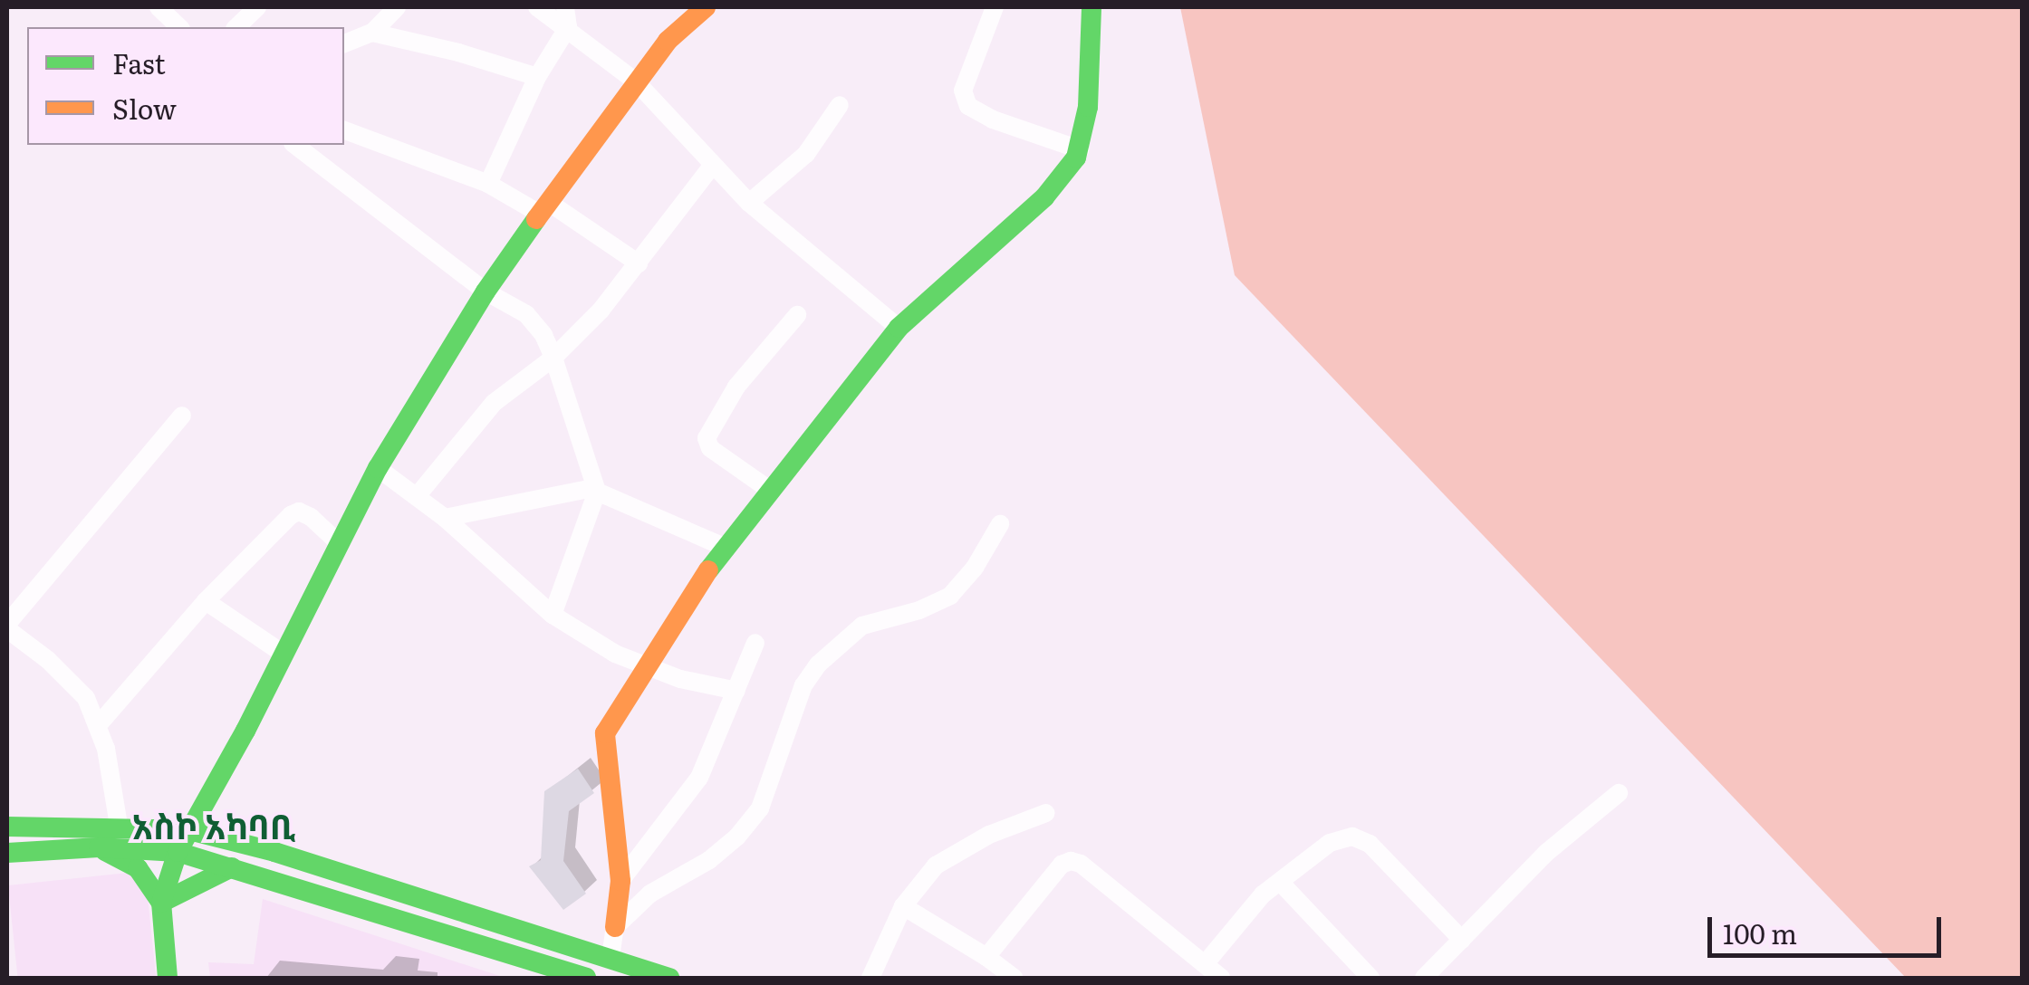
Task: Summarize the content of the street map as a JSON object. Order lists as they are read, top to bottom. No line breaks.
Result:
{"districts":["አስኮ አካባቢ"],"legend":["Fast","Slow"],"scale_bar":"100 m"}
